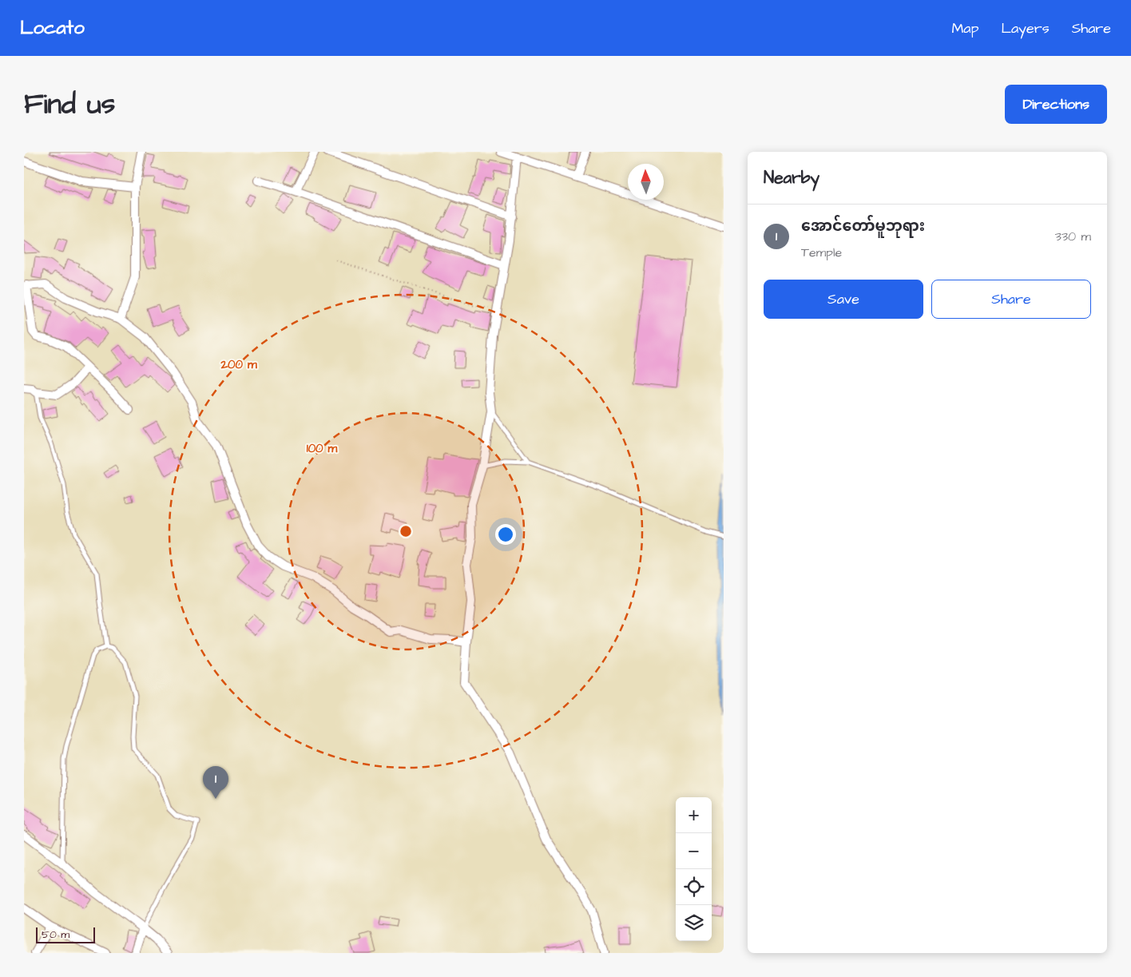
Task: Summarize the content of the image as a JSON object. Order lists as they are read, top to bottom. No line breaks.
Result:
{"scale_bar":"50 m","north":"top","page":{"header":"Locato","nav":["Map","Layers","Share"],"title":"Find us","buttons":["Directions",["Save","Share"]],"heading":"Nearby","list":[{"mark":"1","name":"အောင်တော်မူဘုရား","note":"Temple","value":"330 m"}],"pins":"1","map_buttons":["+","−"],"scale":"50 m"},"rings":["200 m","100 m"]}
